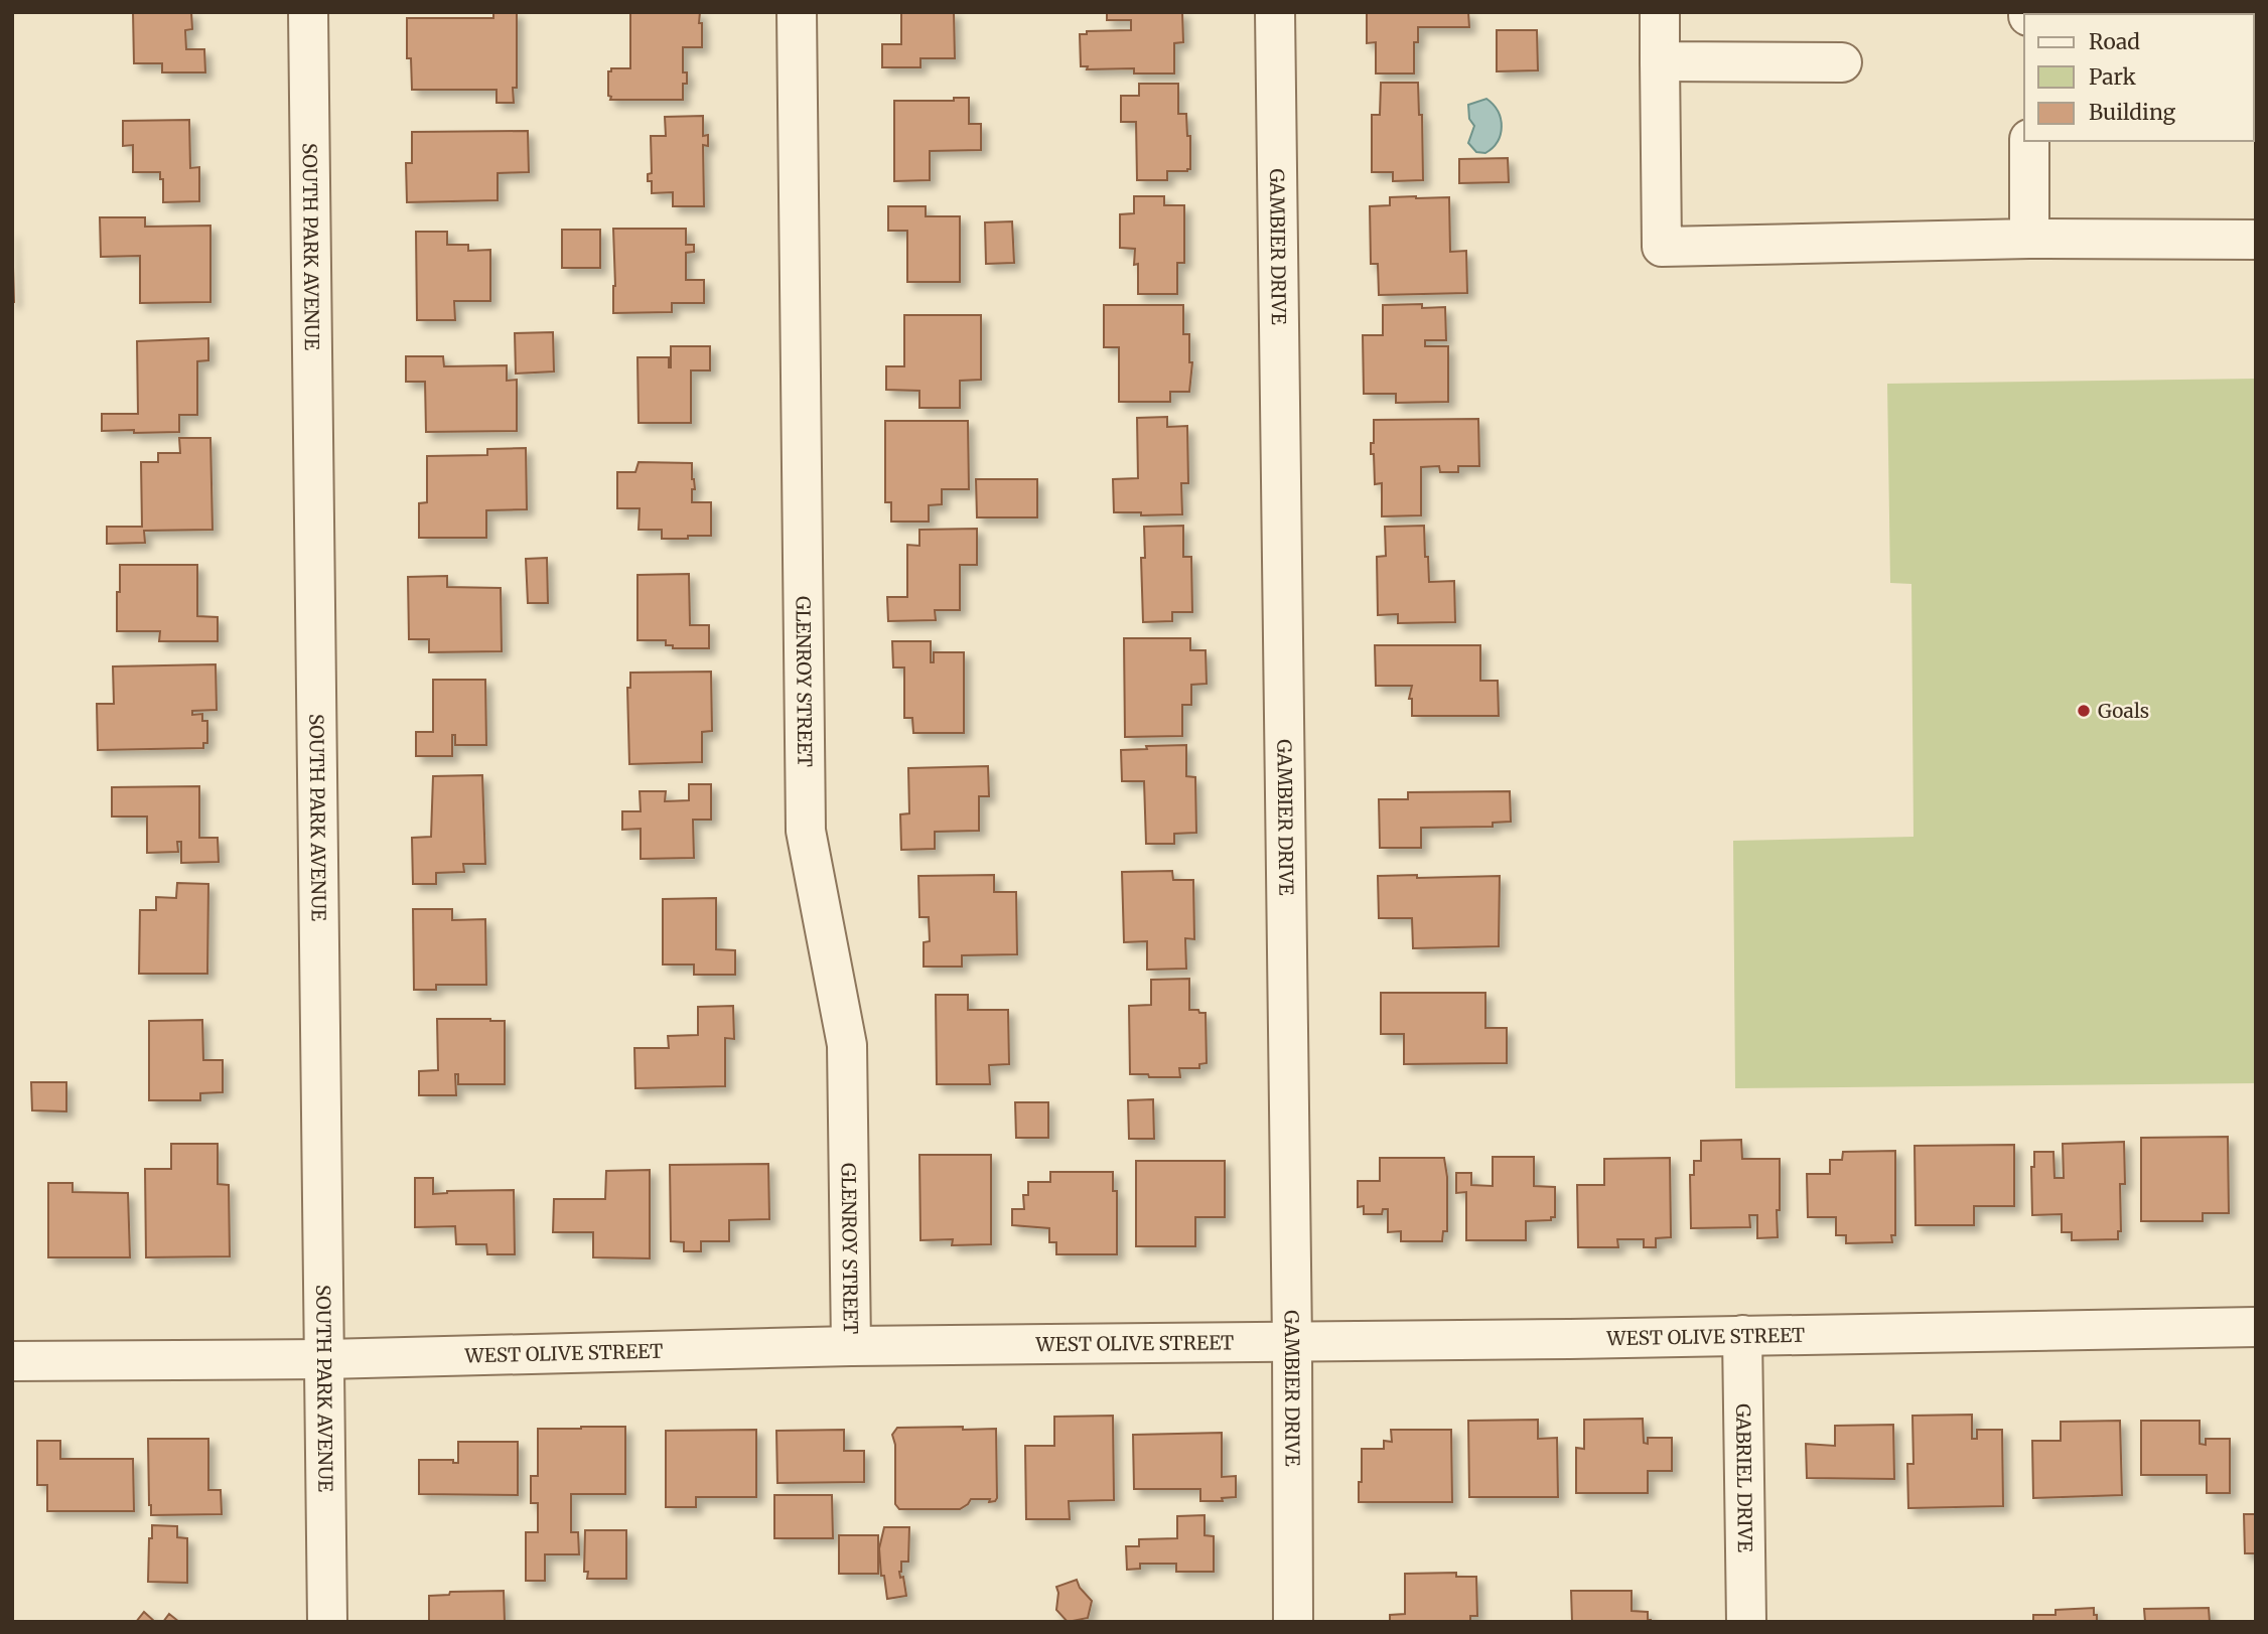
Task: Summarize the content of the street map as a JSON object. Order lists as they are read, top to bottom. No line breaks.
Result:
{"streets":{"street":["SOUTH PARK AVENUE","GAMBIER DRIVE","GLENROY STREET","WEST OLIVE STREET","GABRIEL DRIVE"]},"crossings":[["SOUTH PARK AVENUE","WEST OLIVE STREET"],["GAMBIER DRIVE","WEST OLIVE STREET"],["GLENROY STREET","WEST OLIVE STREET"],["WEST OLIVE STREET","GABRIEL DRIVE"]],"places":["Goals"],"legend":["Road","Park","Building"]}
